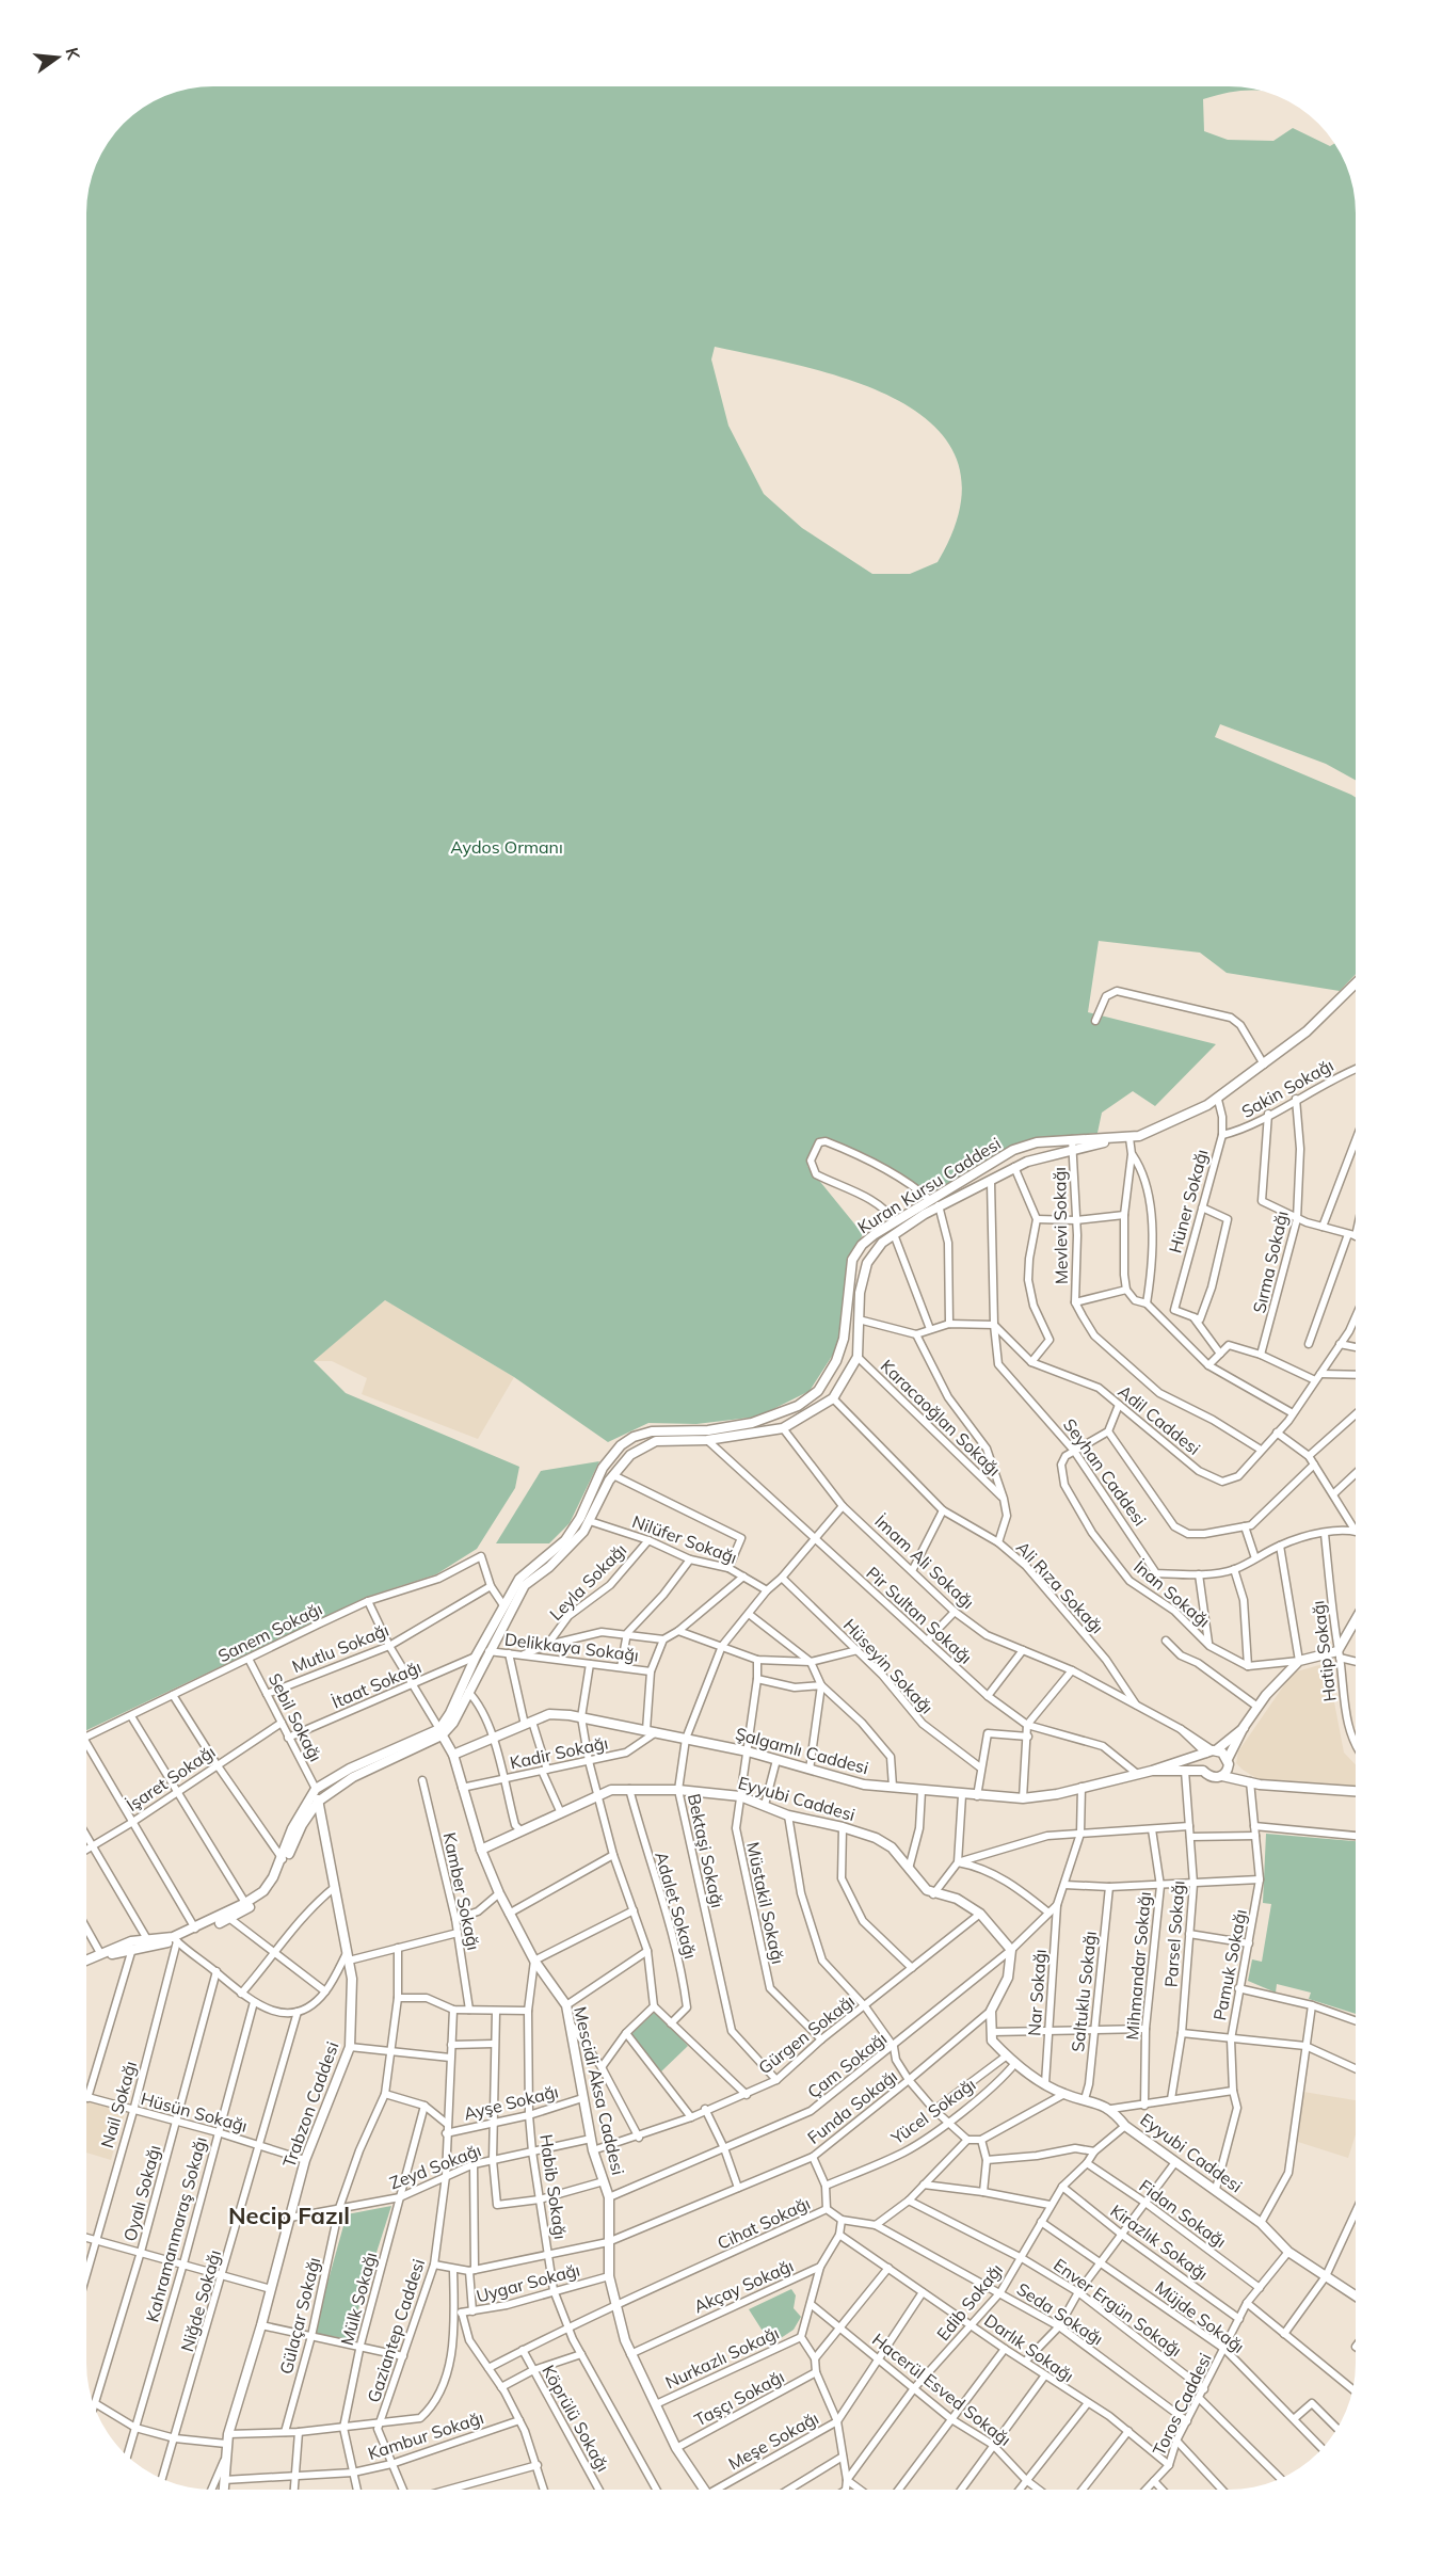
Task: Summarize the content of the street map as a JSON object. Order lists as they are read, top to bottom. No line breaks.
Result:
{"streets":{"main road":["Kuran Kursu Caddesi","Şalgamlı Caddesi","Eyyubi Caddesi","Mescidi Aksa Caddesi","Trabzon Caddesi"],"street":["Sakin Sokağı","Hüner Sokağı","Mevlevi Sokağı","Sırma Sokağı","Karacaoğlan Sokağı","Adil Caddesi","Seyhan Caddesi","Nilüfer Sokağı","İmam Ali Sokağı","Leyla Sokağı","Ali Rıza Sokağı","İnan Sokağı","Pir Sultan Sokağı","Sanem Sokağı","Delikkaya Sokağı","Mutlu Sokağı","Hatip Sokağı","Hüseyin Sokağı","İtaat Sokağı","Sebil Sokağı","Kadir Sokağı","İşaret Sokağı","Bektaşi Sokağı","Kamber Sokağı","Müstakil Sokağı","Adalet Sokağı","Parsel Sokağı","Pamuk Sokağı","Mihmandar Sokağı","Saltuklu Sokağı","Nar Sokağı","Gürgen Sokağı","Çam Sokağı","Ayşe Sokağı","Nail Sokağı","Funda Sokağı","Yücel Sokağı","Hüsün Sokağı","Zeyd Sokağı","Habib Sokağı","Oyalı Sokağı","Fidan Sokağı","Cihat Sokağı","Kahramanmaraş Sokağı","Kirazlık Sokağı","Uygar Sokağı","Akçay Sokağı","Mülk Sokağı","Niğde Sokağı","Edib Sokağı","Enver Ergün Sokağı","Seda Sokağı","Gülaçar Sokağı","Müjde Sokağı","Gaziantep Caddesi","Darlık Sokağı","Nurkazlı Sokağı","Hacerül Esved Sokağı","Taşçı Sokağı","Toros Caddesi","Köprülü Sokağı","Kambur Sokağı","Meşe Sokağı"]},"crossings":[["Sakin Sokağı","Hüner Sokağı"],["Sakin Sokağı","Sırma Sokağı"],["Kuran Kursu Caddesi","Hüner Sokağı"],["Kuran Kursu Caddesi","Mevlevi Sokağı"],["Kuran Kursu Caddesi","Karacaoğlan Sokağı"],["Kuran Kursu Caddesi","Seyhan Caddesi"],["Kuran Kursu Caddesi","Nilüfer Sokağı"],["Kuran Kursu Caddesi","İmam Ali Sokağı"],["Kuran Kursu Caddesi","Ali Rıza Sokağı"],["Kuran Kursu Caddesi","Pir Sultan Sokağı"],["Kuran Kursu Caddesi","Delikkaya Sokağı"],["Kuran Kursu Caddesi","İtaat Sokağı"],["Kuran Kursu Caddesi","Sebil Sokağı"],["Kuran Kursu Caddesi","Mescidi Aksa Caddesi"],["Kuran Kursu Caddesi","Nail Sokağı"],["Kuran Kursu Caddesi","Trabzon Caddesi"],["Mevlevi Sokağı","Adil Caddesi"],["Adil Caddesi","Seyhan Caddesi"],["Seyhan Caddesi","İnan Sokağı"],["Seyhan Caddesi","Hatip Sokağı"],["Nilüfer Sokağı","Leyla Sokağı"],["Nilüfer Sokağı","Bektaşi Sokağı"],["İmam Ali Sokağı","Ali Rıza Sokağı"],["İmam Ali Sokağı","Bektaşi Sokağı"],["Pir Sultan Sokağı","Şalgamlı Caddesi"],["Pir Sultan Sokağı","Bektaşi Sokağı"],["Sanem Sokağı","Mutlu Sokağı"],["Sanem Sokağı","Sebil Sokağı"],["Mutlu Sokağı","Sebil Sokağı"],["Hüseyin Sokağı","Bektaşi Sokağı"],["İtaat Sokağı","Sebil Sokağı"],["Sebil Sokağı","İşaret Sokağı"],["Sebil Sokağı","Trabzon Caddesi"],["Şalgamlı Caddesi","Kadir Sokağı"],["Şalgamlı Caddesi","Bektaşi Sokağı"],["Şalgamlı Caddesi","Müstakil Sokağı"],["Şalgamlı Caddesi","Mescidi Aksa Caddesi"],["Kadir Sokağı","Mescidi Aksa Caddesi"],["Eyyubi Caddesi","Bektaşi Sokağı"],["Eyyubi Caddesi","Müstakil Sokağı"],["Eyyubi Caddesi","Adalet Sokağı"],["Eyyubi Caddesi","Pamuk Sokağı"],["Eyyubi Caddesi","Saltuklu Sokağı"],["Eyyubi Caddesi","Nar Sokağı"],["Eyyubi Caddesi","Gürgen Sokağı"],["Eyyubi Caddesi","Çam Sokağı"],["Eyyubi Caddesi","Mescidi Aksa Caddesi"],["Eyyubi Caddesi","Funda Sokağı"],["Eyyubi Caddesi","Yücel Sokağı"],["Eyyubi Caddesi","Edib Sokağı"],["Eyyubi Caddesi","Toros Caddesi"],["Bektaşi Sokağı","Gürgen Sokağı"],["Müstakil Sokağı","Gürgen Sokağı"],["Nar Sokağı","Çam Sokağı"],["Gürgen Sokağı","Mescidi Aksa Caddesi"],["Çam Sokağı","Mescidi Aksa Caddesi"],["Mescidi Aksa Caddesi","Ayşe Sokağı"],["Mescidi Aksa Caddesi","Funda Sokağı"],["Mescidi Aksa Caddesi","Zeyd Sokağı"],["Mescidi Aksa Caddesi","Habib Sokağı"],["Mescidi Aksa Caddesi","Cihat Sokağı"],["Mescidi Aksa Caddesi","Uygar Sokağı"],["Mescidi Aksa Caddesi","Akçay Sokağı"],["Mescidi Aksa Caddesi","Nurkazlı Sokağı"],["Mescidi Aksa Caddesi","Taşçı Sokağı"],["Ayşe Sokağı","Habib Sokağı"],["Ayşe Sokağı","Gaziantep Caddesi"],["Nail Sokağı","Hüsün Sokağı"],["Trabzon Caddesi","Hüsün Sokağı"],["Trabzon Caddesi","Zeyd Sokağı"],["Trabzon Caddesi","Kambur Sokağı"],["Funda Sokağı","Habib Sokağı"],["Funda Sokağı","Gaziantep Caddesi"],["Hüsün Sokağı","Oyalı Sokağı"],["Hüsün Sokağı","Kahramanmaraş Sokağı"],["Hüsün Sokağı","Niğde Sokağı"],["Zeyd Sokağı","Habib Sokağı"],["Zeyd Sokağı","Mülk Sokağı"],["Zeyd Sokağı","Gülaçar Sokağı"],["Zeyd Sokağı","Gaziantep Caddesi"],["Habib Sokağı","Cihat Sokağı"],["Habib Sokağı","Uygar Sokağı"],["Fidan Sokağı","Edib Sokağı"],["Fidan Sokağı","Toros Caddesi"],["Cihat Sokağı","Akçay Sokağı"],["Cihat Sokağı","Seda Sokağı"],["Cihat Sokağı","Köprülü Sokağı"],["Kirazlık Sokağı","Edib Sokağı"],["Kirazlık Sokağı","Toros Caddesi"],["Akçay Sokağı","Darlık Sokağı"],["Mülk Sokağı","Kambur Sokağı"],["Edib Sokağı","Enver Ergün Sokağı"],["Edib Sokağı","Seda Sokağı"],["Edib Sokağı","Müjde Sokağı"],["Edib Sokağı","Darlık Sokağı"],["Edib Sokağı","Hacerül Esved Sokağı"],["Enver Ergün Sokağı","Toros Caddesi"],["Seda Sokağı","Toros Caddesi"],["Müjde Sokağı","Toros Caddesi"],["Gaziantep Caddesi","Kambur Sokağı"],["Darlık Sokağı","Toros Caddesi"],["Darlık Sokağı","Meşe Sokağı"],["Hacerül Esved Sokağı","Meşe Sokağı"]],"districts":["Necip Fazıl"],"parks":["Aydos Ormanı"],"north":"right"}
